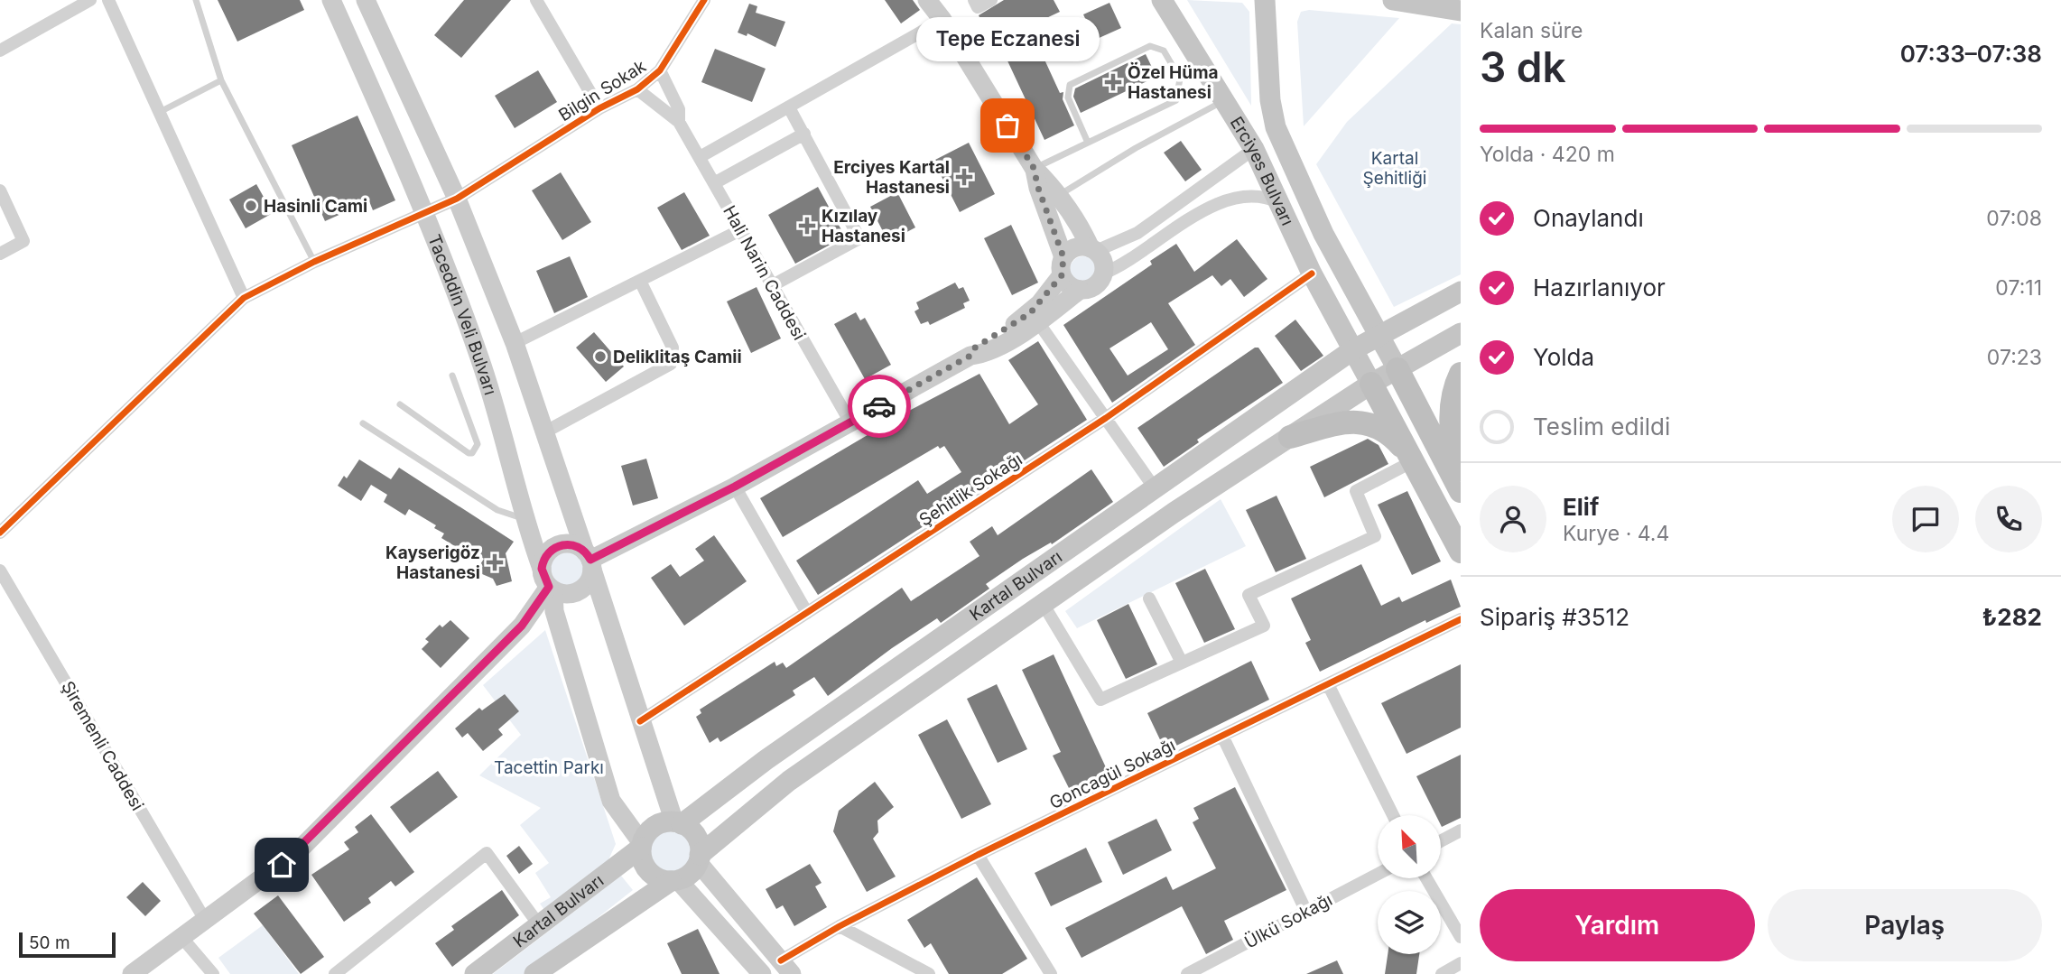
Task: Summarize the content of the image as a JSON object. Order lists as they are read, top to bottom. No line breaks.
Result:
{"streets":{"main road":["Erciyes Bulvarı","Kartal Bulvarı"],"street":["Bilgin Sokak","Hali Narin Caddesi","Taceddin Veli Bulvarı","Şehitlik Sokağı","Şiremenli Caddesi","Goncagül Sokağı","Ülkü Sokağı"]},"crossings":[["Bilgin Sokak","Hali Narin Caddesi"],["Bilgin Sokak","Taceddin Veli Bulvarı"],["Erciyes Bulvarı","Şehitlik Sokağı"],["Erciyes Bulvarı","Kartal Bulvarı"],["Taceddin Veli Bulvarı","Şehitlik Sokağı"],["Taceddin Veli Bulvarı","Kartal Bulvarı"]],"parks":["Kartal Şehitliği","Tacettin Parkı"],"places":{"health":["Özel Hüma Hastanesi","Erciyes Kartal Hastanesi","Kızılay Hastanesi","Kayserigöz Hastanesi"],"other":["Tepe Eczanesi","Hasinli Cami","Deliklitaş Camii"]},"scale_bar":"50 m","north":"top left","page":{"heading":["3 dk","Kalan süre","07:33–07:38"],"panel":["Elif","Kurye · 4.4","Sipariş #3512","₺282"],"bubble":"Tepe Eczanesi","bar":"Yolda · 420 m","list":[["Onaylandı","07:08"],["Hazırlanıyor","07:11"],["Yolda","07:23"],"Teslim edildi"],"buttons":["Yardım","Paylaş"],"scale":"50 m"}}
